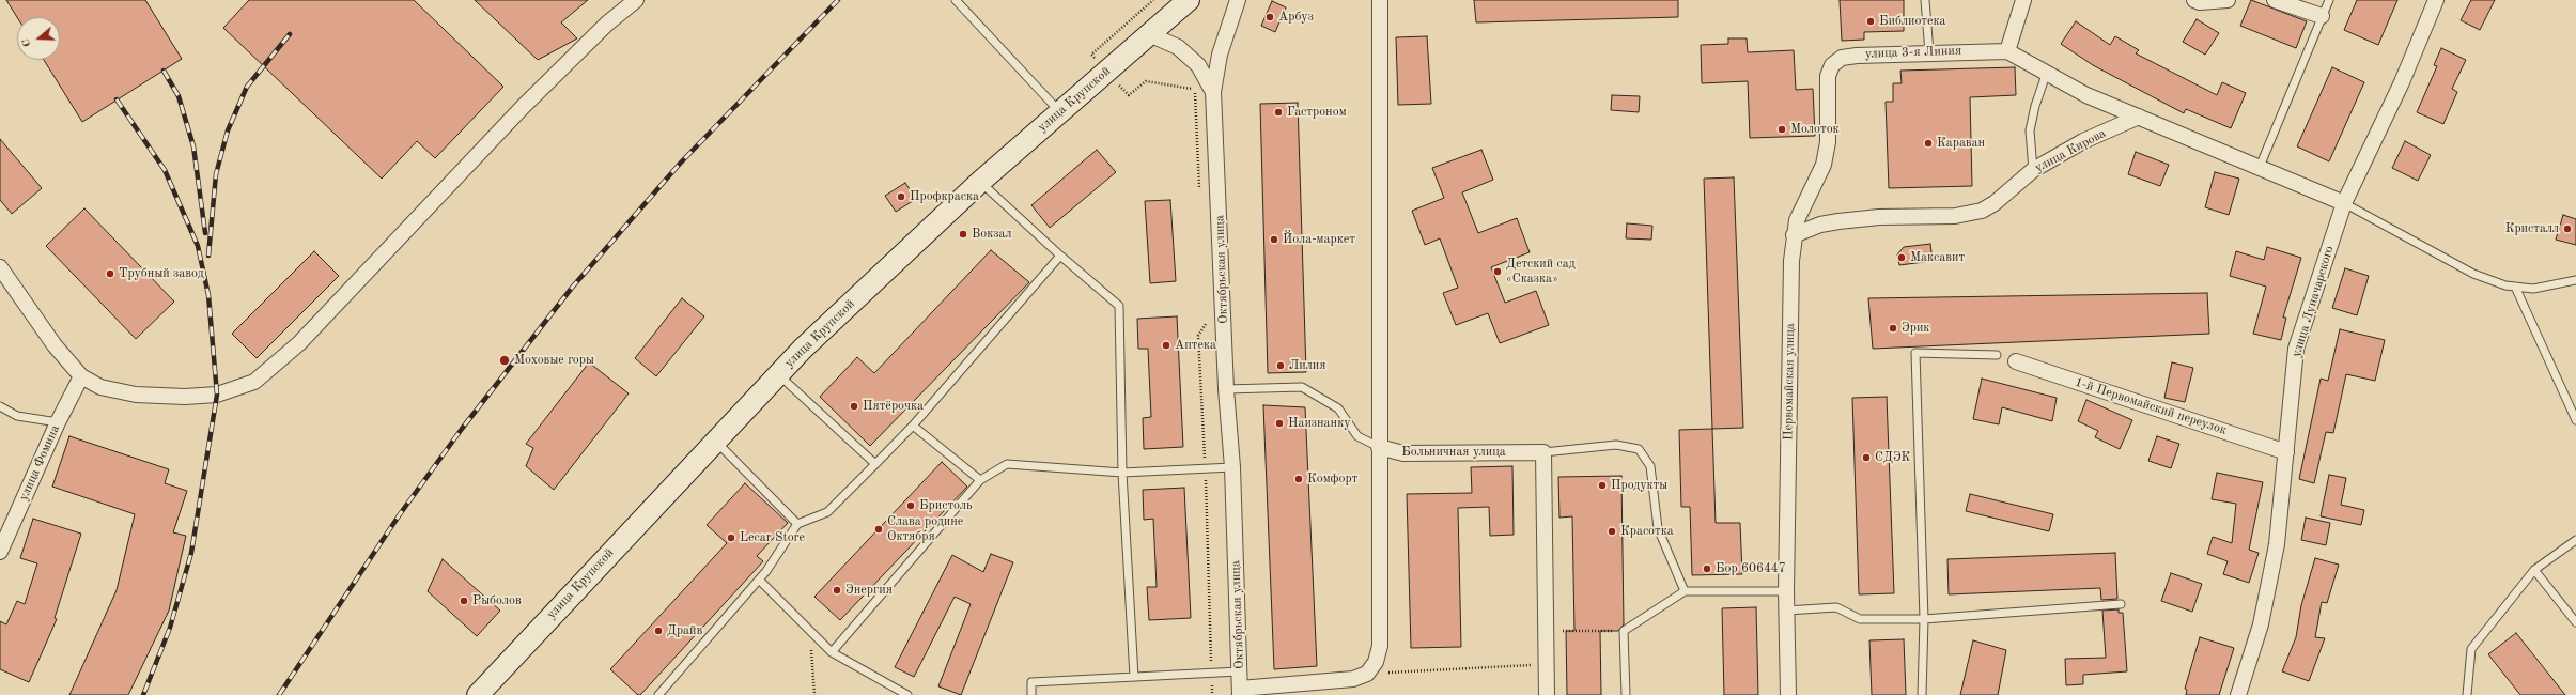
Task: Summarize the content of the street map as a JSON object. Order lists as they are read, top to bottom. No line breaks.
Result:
{"streets":{"street":["улица 3-я Линия","улица Крупской","улица Кирова","Октябрьская улица","улица Луначарского","Первомайская улица","1-й Первомайский переулок","Больничная улица","улица Фомина"]},"crossings":[["улица 3-я Линия","Первомайская улица"],["улица Кирова","Первомайская улица"],["улица Луначарского","1-й Первомайский переулок"]],"places":["Арбуз","Библиотека","Гастроном","Молоток","Караван","Профкраска","Кристалл","Вокзал","Йола-маркет","Максавит","Детский сад «Сказка»","Трубный завод","Эрик","Аптека","Моховые горы","Лилия","Пятёрочка","Наизнанку","СДЭК","Комфорт","Продукты","Бристоль","Слава родине Октября","Красотка","Lecar Store","Бор 606447","Энергия","Рыболов","Драйв"],"north":"left"}
